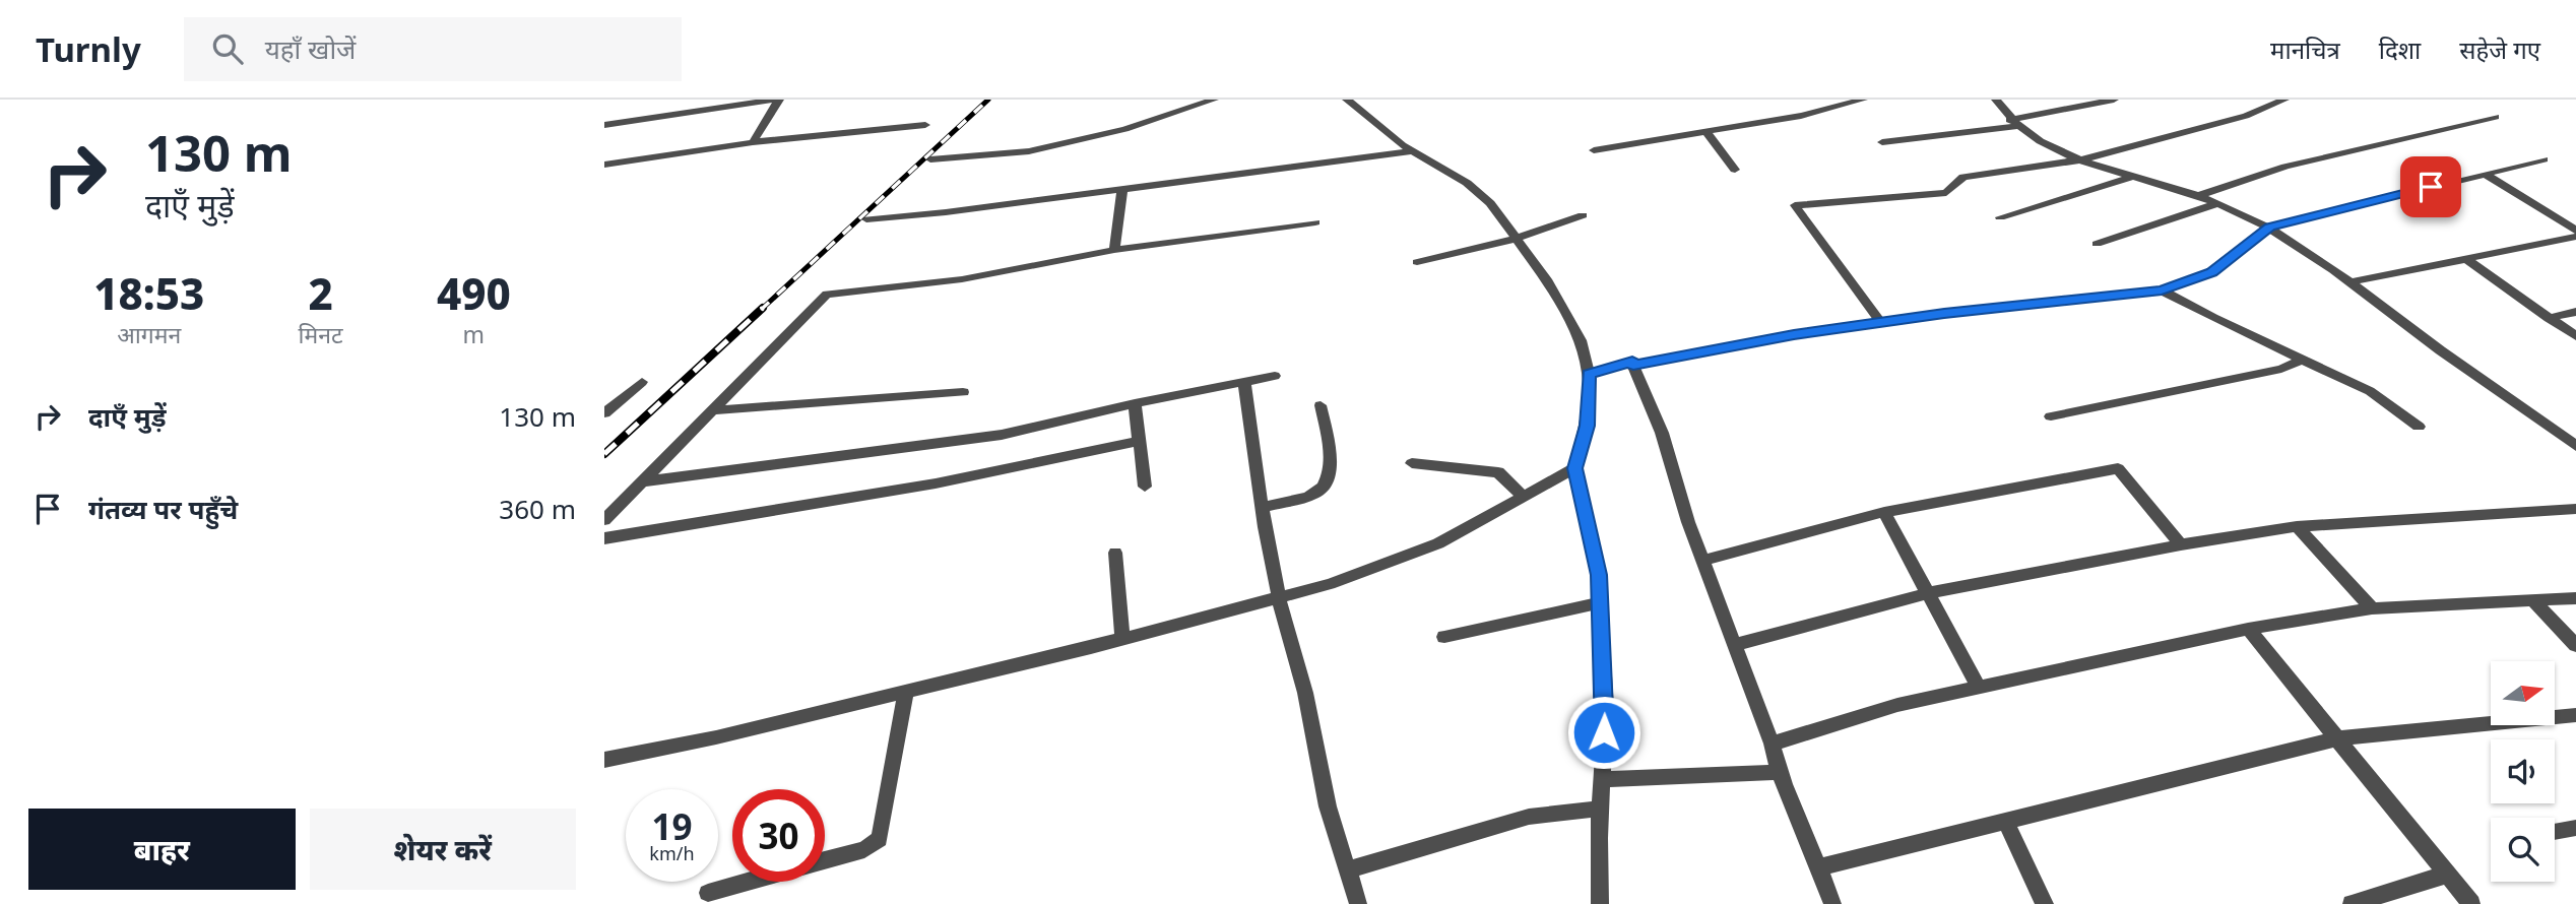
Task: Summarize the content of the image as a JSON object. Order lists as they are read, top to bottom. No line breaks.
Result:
{"north":"right","page":{"header":"Turnly","search":"यहाँ खोजें","nav":["मानचित्र","दिशा","सहेजे गए"],"turn":["130 m","दाएँ मुड़ें"],"eta":["18:53","आगमन","2","मिनट","490","m"],"list":[{"name":"दाएँ मुड़ें","value":"130 m"},{"name":"गंतव्य पर पहुँचे","value":"360 m"}],"speed":"19 km/h","limit":"30","buttons":["बाहर","शेयर करें"]}}
